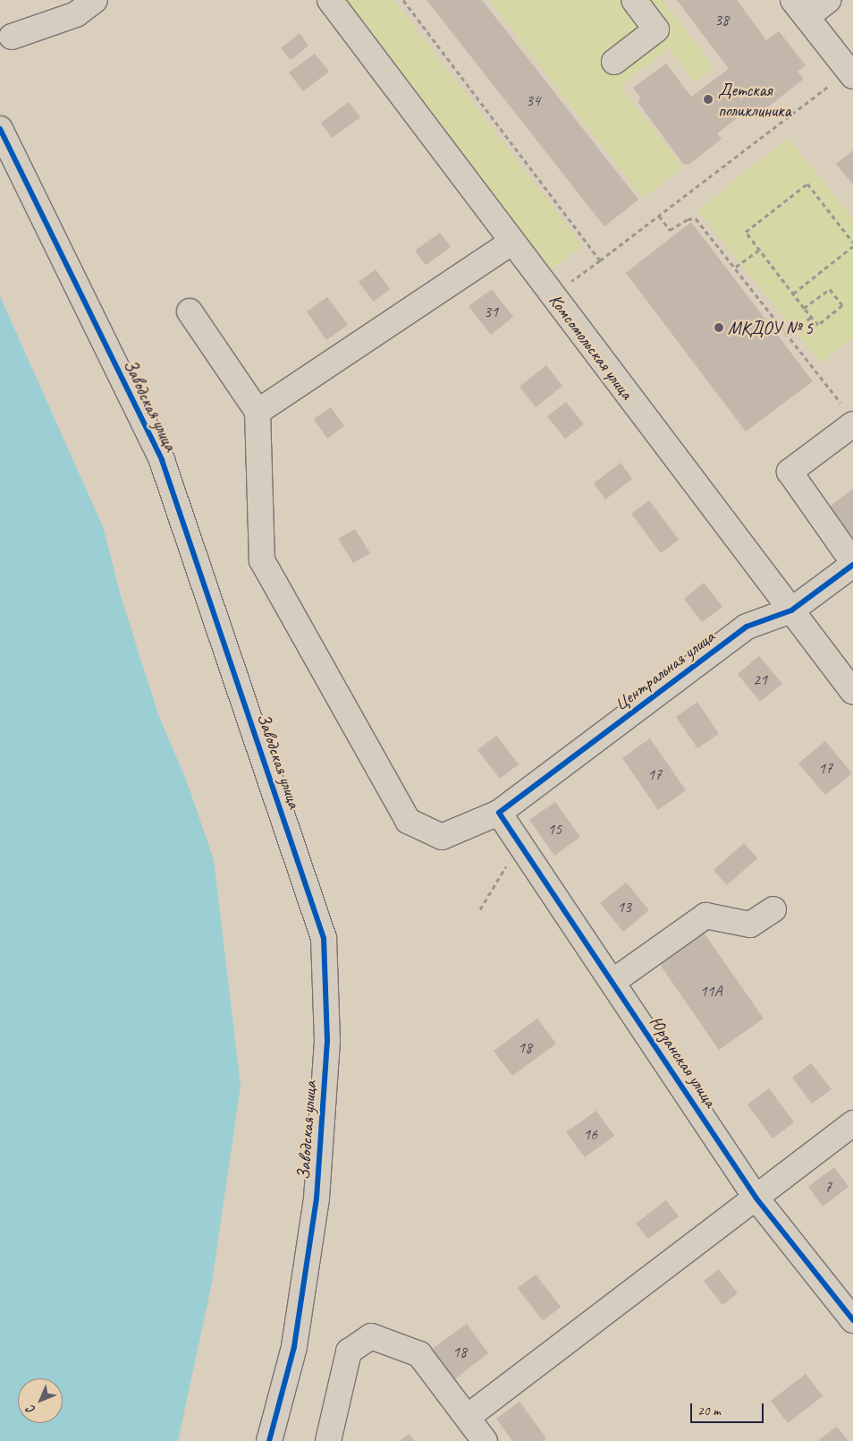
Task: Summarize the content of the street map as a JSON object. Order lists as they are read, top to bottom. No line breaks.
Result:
{"streets":{"street":["Комсомольская улица","Заводская улица","Центральная улица","Юрзанская улица"]},"crossings":[["Комсомольская улица","Центральная улица"],["Центральная улица","Юрзанская улица"]],"places":["Детская поликлиника","МКДОУ № 5"],"house_numbers":["38","34","31","21","17","17","15","13","11А","18","16","7","18"],"scale_bar":"20 m","north":"bottom left"}
